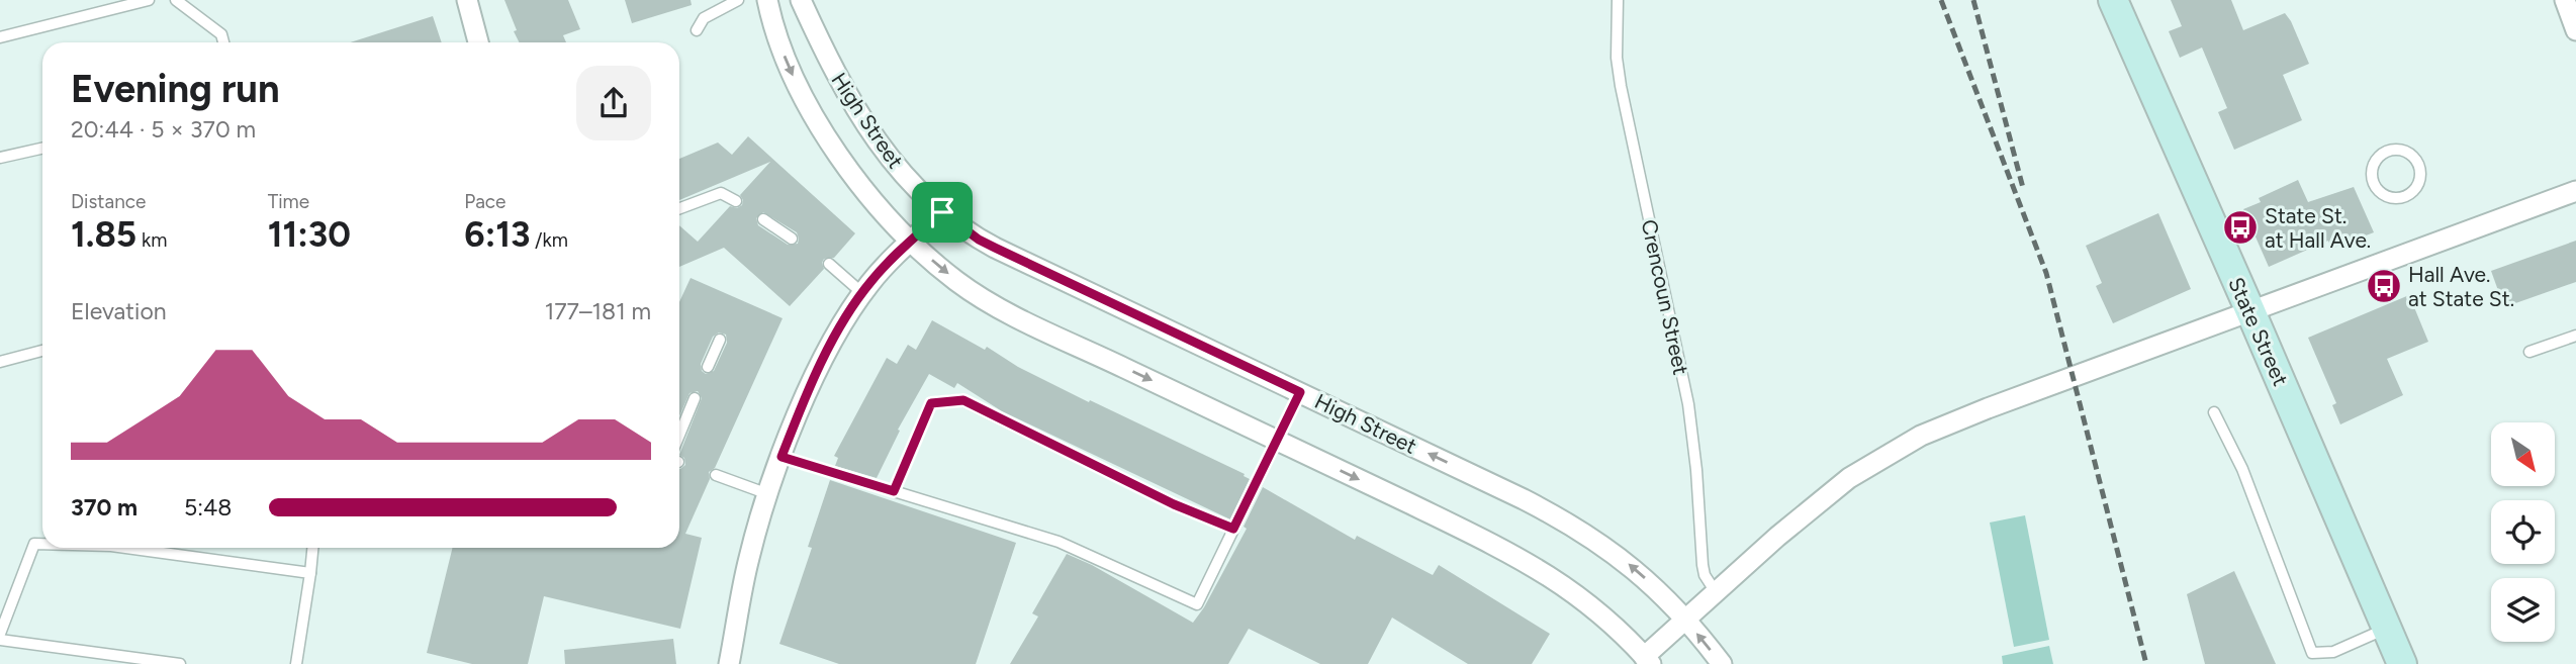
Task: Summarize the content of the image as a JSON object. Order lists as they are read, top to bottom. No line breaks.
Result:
{"streets":{"street":["High Street","State Street"],"lane":["Crencoun Street"]},"places":{"bus stop":["State St. at Hall Ave.","Hall Ave. at State St."]},"north":"bottom right","page":{"heading":["Evening run","20:44 · 5 × 370 m"],"stats":[["Distance","1.85 km"],["Time","11:30"],["Pace","6:13 /km"]],"chart":["Elevation","177–181 m"],"list":[{"name":"370 m","note":"5:48"}]}}
